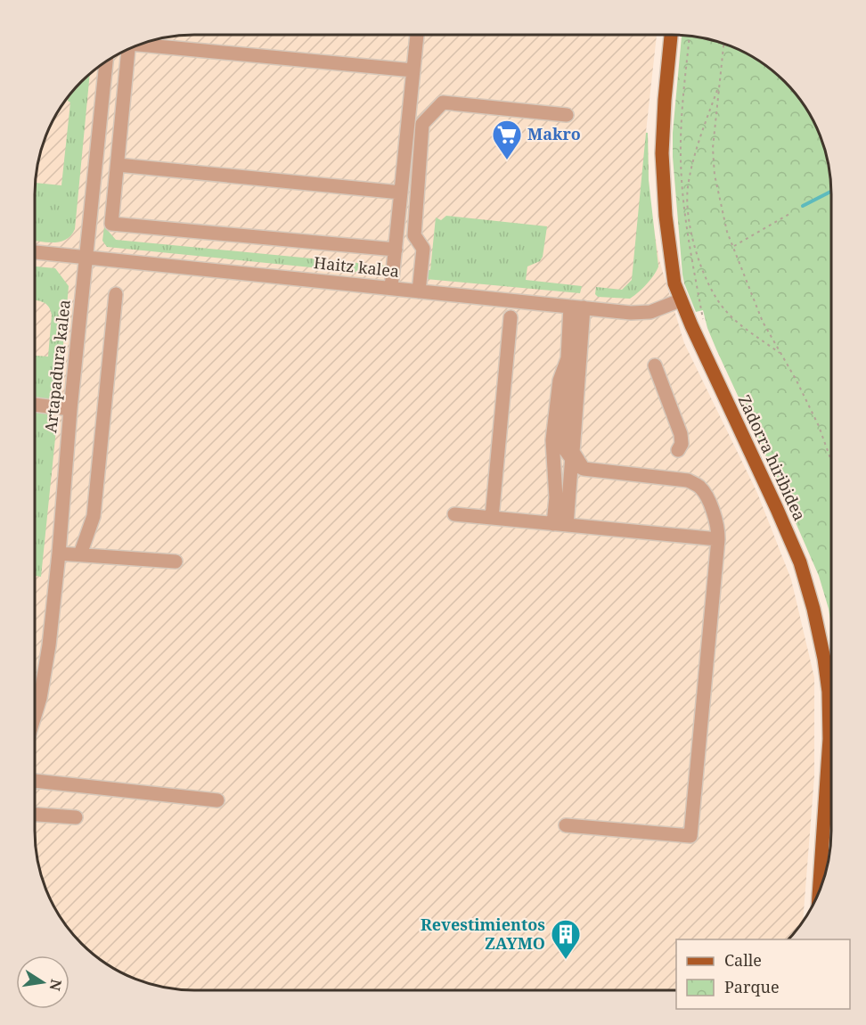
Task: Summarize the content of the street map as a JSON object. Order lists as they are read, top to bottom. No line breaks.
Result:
{"streets":{"main road":["Zadorra hiribidea"],"street":["Haitz kalea","Artapadura kalea"]},"crossings":[["Haitz kalea","Artapadura kalea"],["Haitz kalea","Zadorra hiribidea"]],"places":{"supermarket":["Makro"],"building":["Revestimientos ZAYMO"]},"legend":["Calle","Parque"],"north":"right"}
